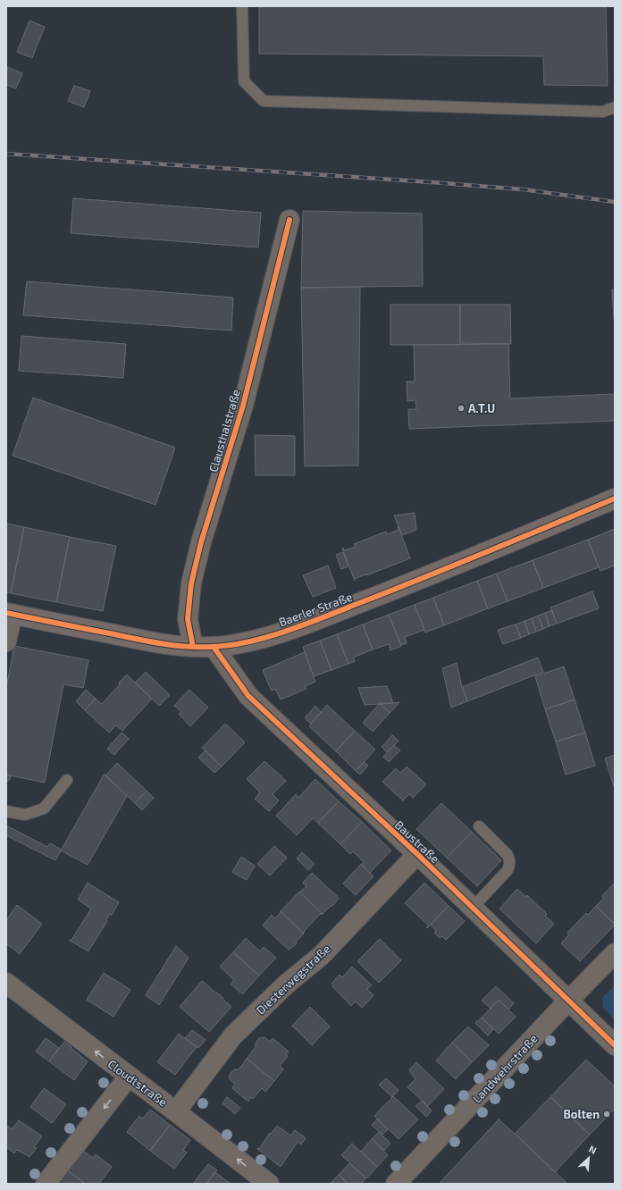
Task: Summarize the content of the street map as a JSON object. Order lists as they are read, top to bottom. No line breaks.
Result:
{"streets":{"main road":["Baerler Straße"],"street":["Clausthalstraße","Baustraße","Diesterwegstraße","Landwehrstraße","Cloudtstraße"]},"crossings":[["Clausthalstraße","Baerler Straße"],["Baerler Straße","Baustraße"],["Baustraße","Diesterwegstraße"],["Baustraße","Landwehrstraße"],["Diesterwegstraße","Cloudtstraße"]],"one_way":["Cloudtstraße"],"places":["A.T.U","Bolten"],"north":"top right"}
